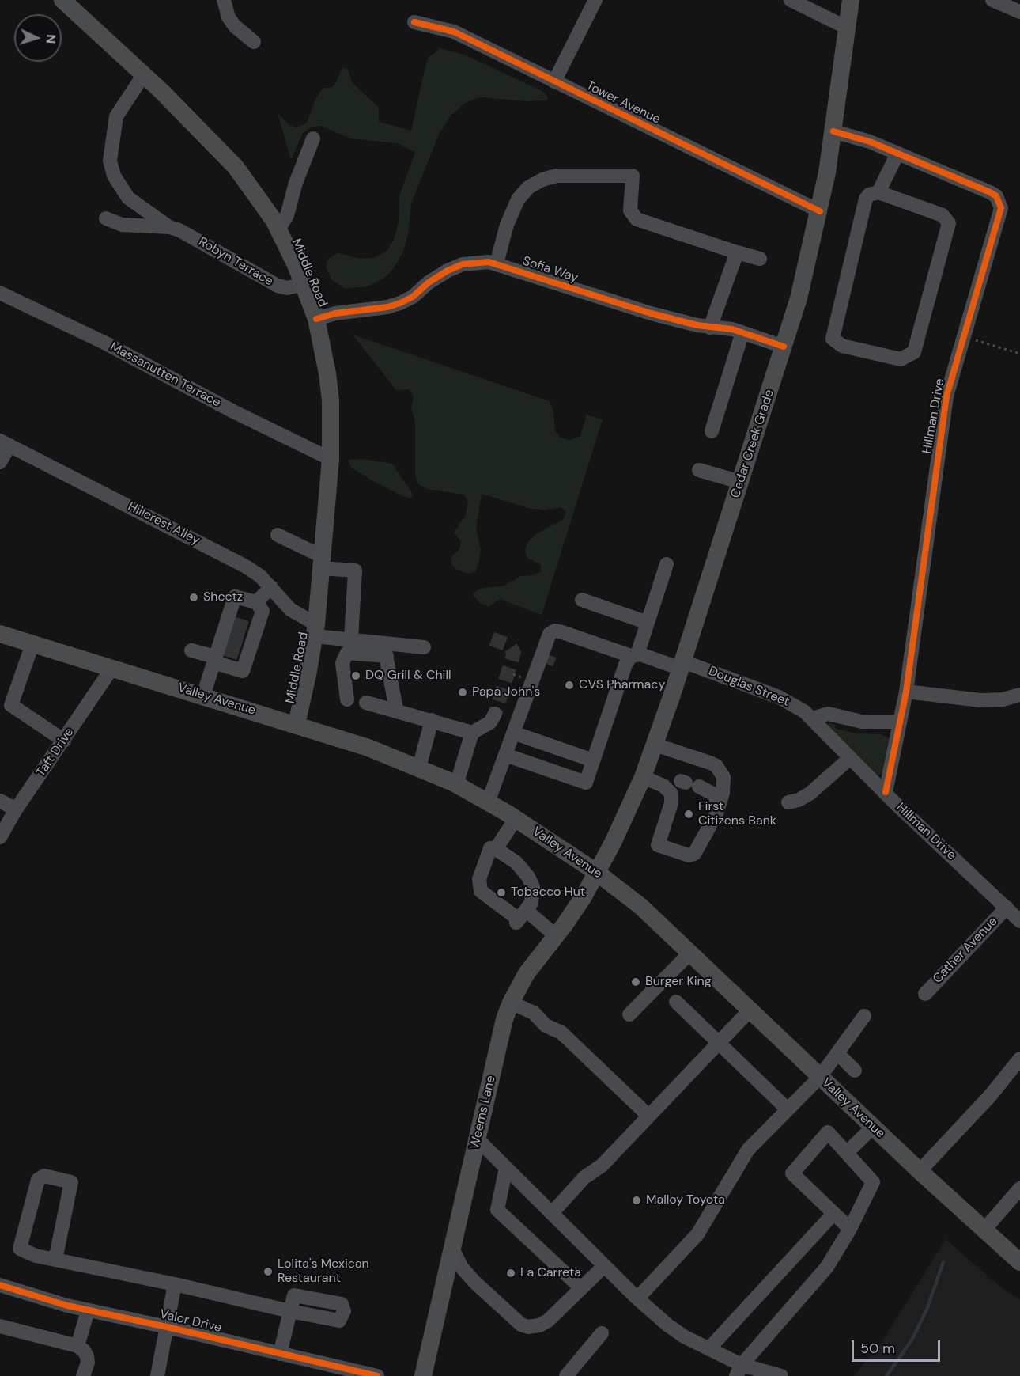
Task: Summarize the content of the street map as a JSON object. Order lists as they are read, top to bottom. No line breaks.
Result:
{"streets":{"main road":["Middle Road","Cedar Creek Grade","Valley Avenue","Weems Lane"],"street":["Tower Avenue","Robyn Terrace","Sofia Way","Massanutten Terrace","Hillman Drive","Hillcrest Alley","Douglas Street","Taft Drive","Cather Avenue","Valor Drive"]},"crossings":[["Tower Avenue","Cedar Creek Grade"],["Robyn Terrace","Middle Road"],["Sofia Way","Middle Road"],["Sofia Way","Cedar Creek Grade"],["Middle Road","Massanutten Terrace"],["Middle Road","Hillcrest Alley"],["Middle Road","Valley Avenue"],["Hillman Drive","Cedar Creek Grade"],["Hillman Drive","Douglas Street"],["Hillman Drive","Cather Avenue"],["Cedar Creek Grade","Douglas Street"],["Cedar Creek Grade","Valley Avenue"],["Cedar Creek Grade","Weems Lane"],["Douglas Street","Valley Avenue"],["Valley Avenue","Taft Drive"],["Valley Avenue","Weems Lane"]],"places":["Sheetz","DQ Grill & Chill","CVS Pharmacy","Papa John's","First Citizens Bank","Tobacco Hut","Burger King","Malloy Toyota","Lolita's Mexican Restaurant","La Carreta"],"scale_bar":"50 m","north":"right"}
